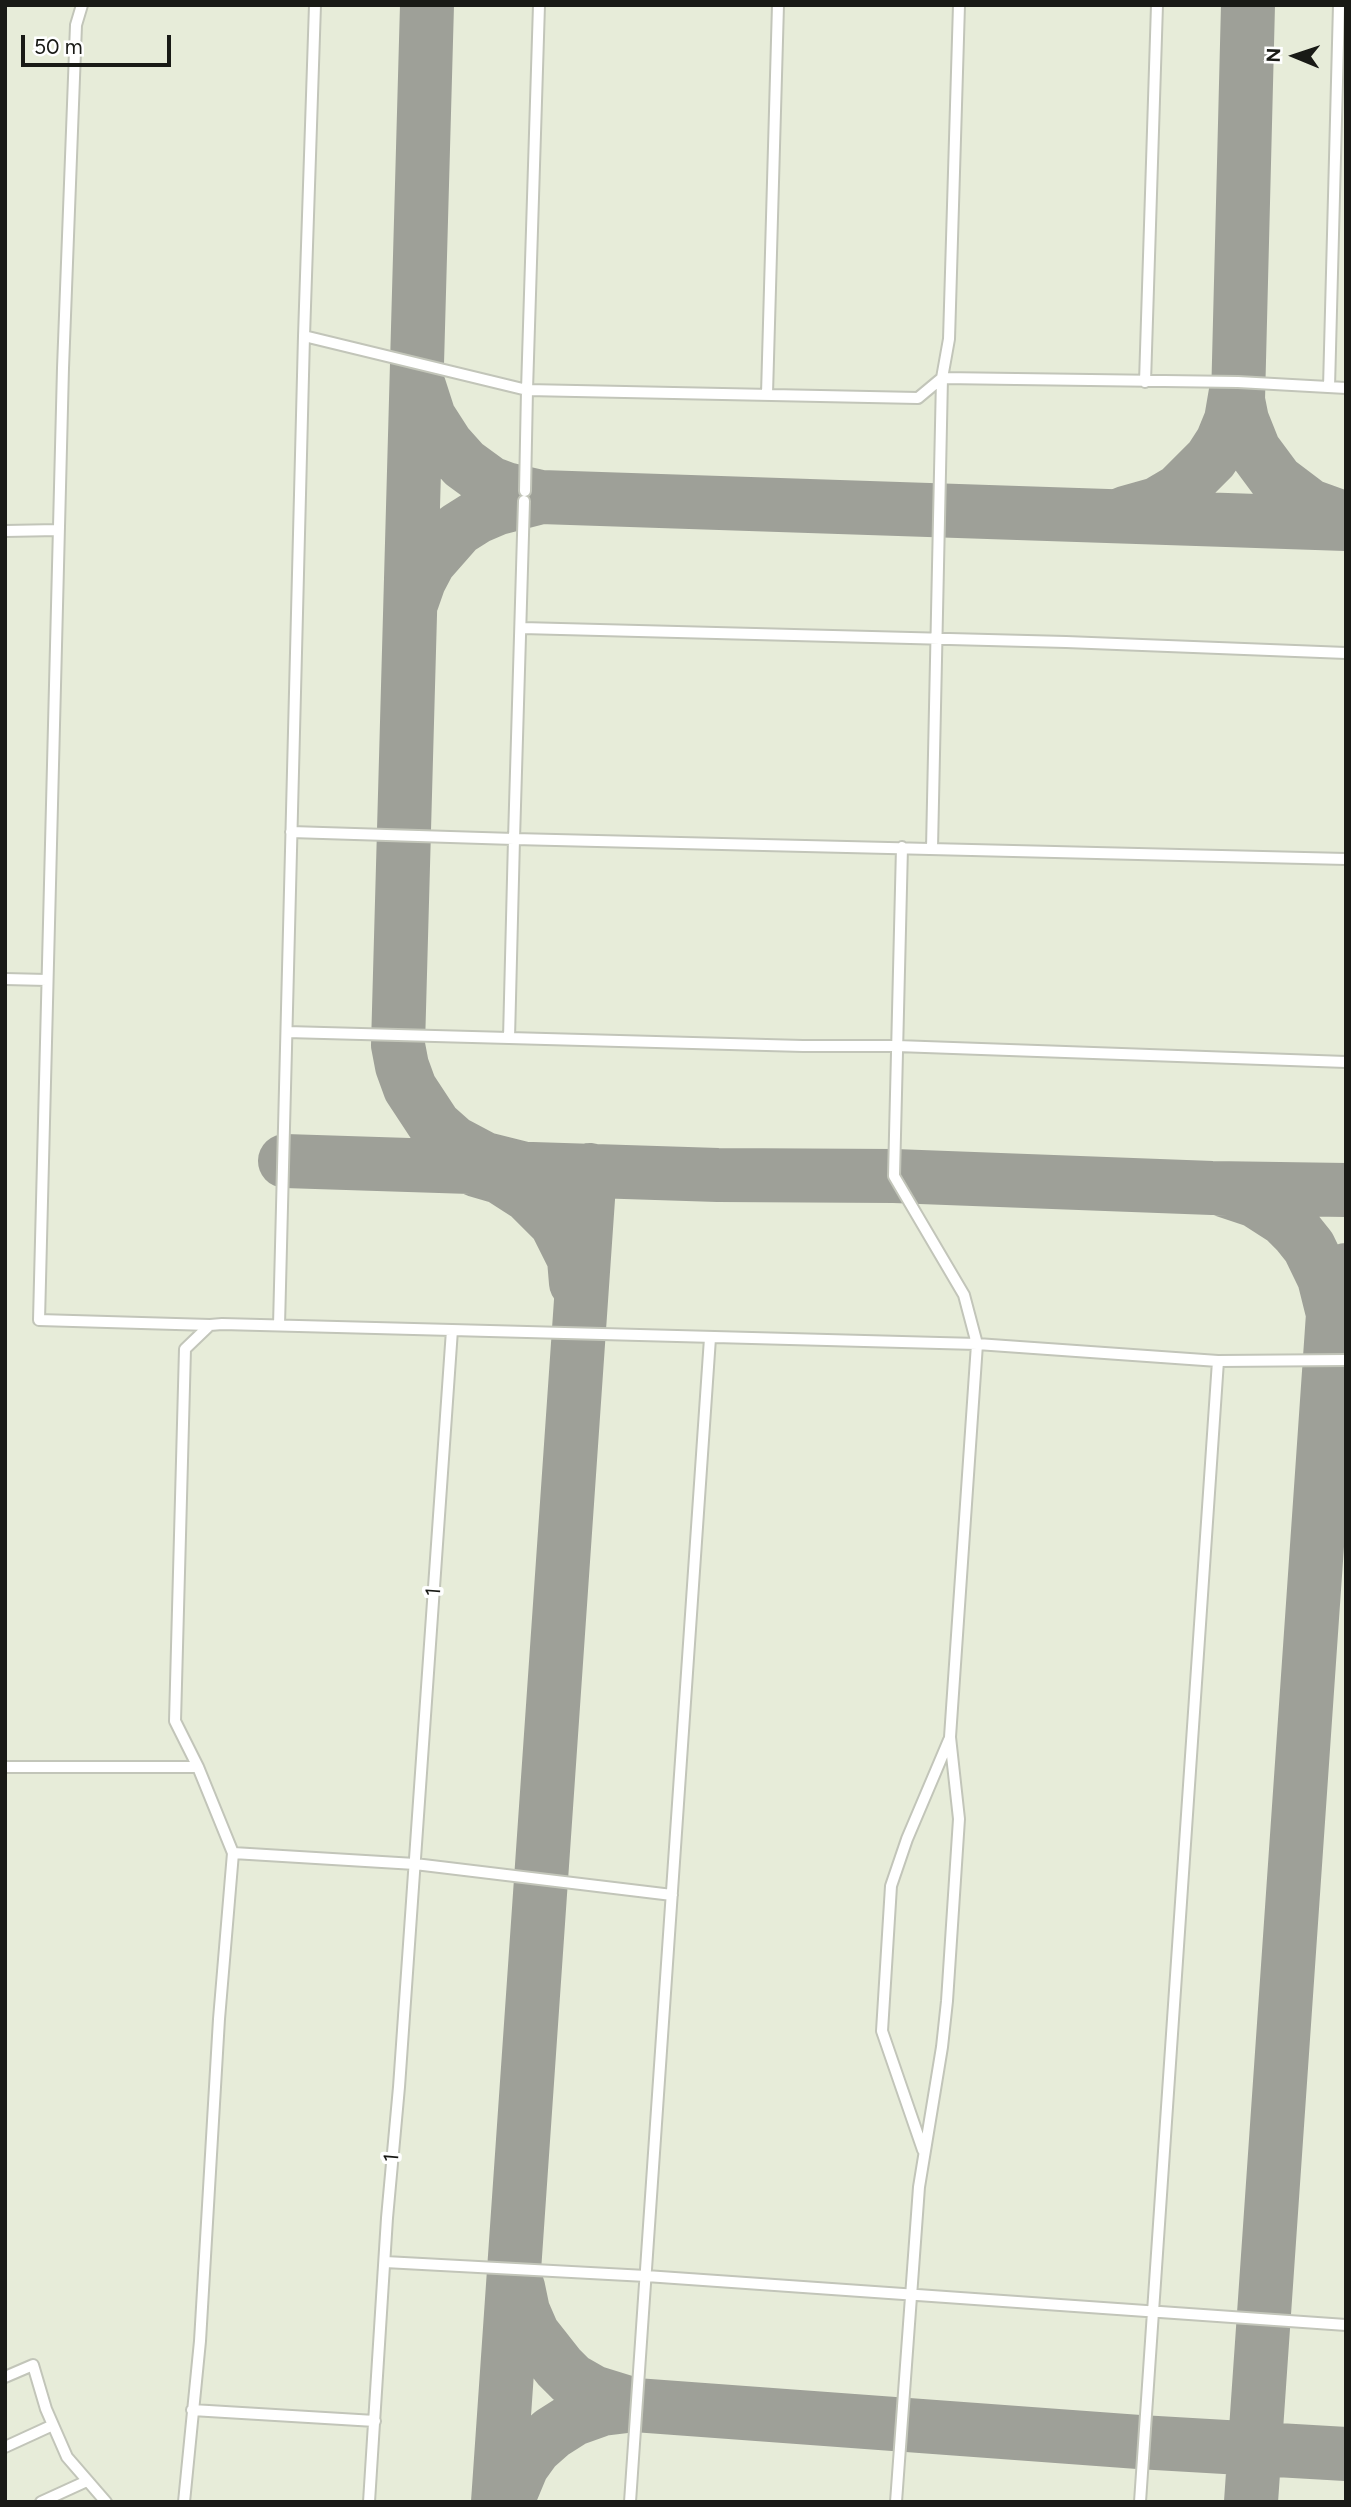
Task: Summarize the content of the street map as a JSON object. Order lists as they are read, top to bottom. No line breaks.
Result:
{"streets":{"lane":["1"]},"scale_bar":"50 m","north":"left"}
